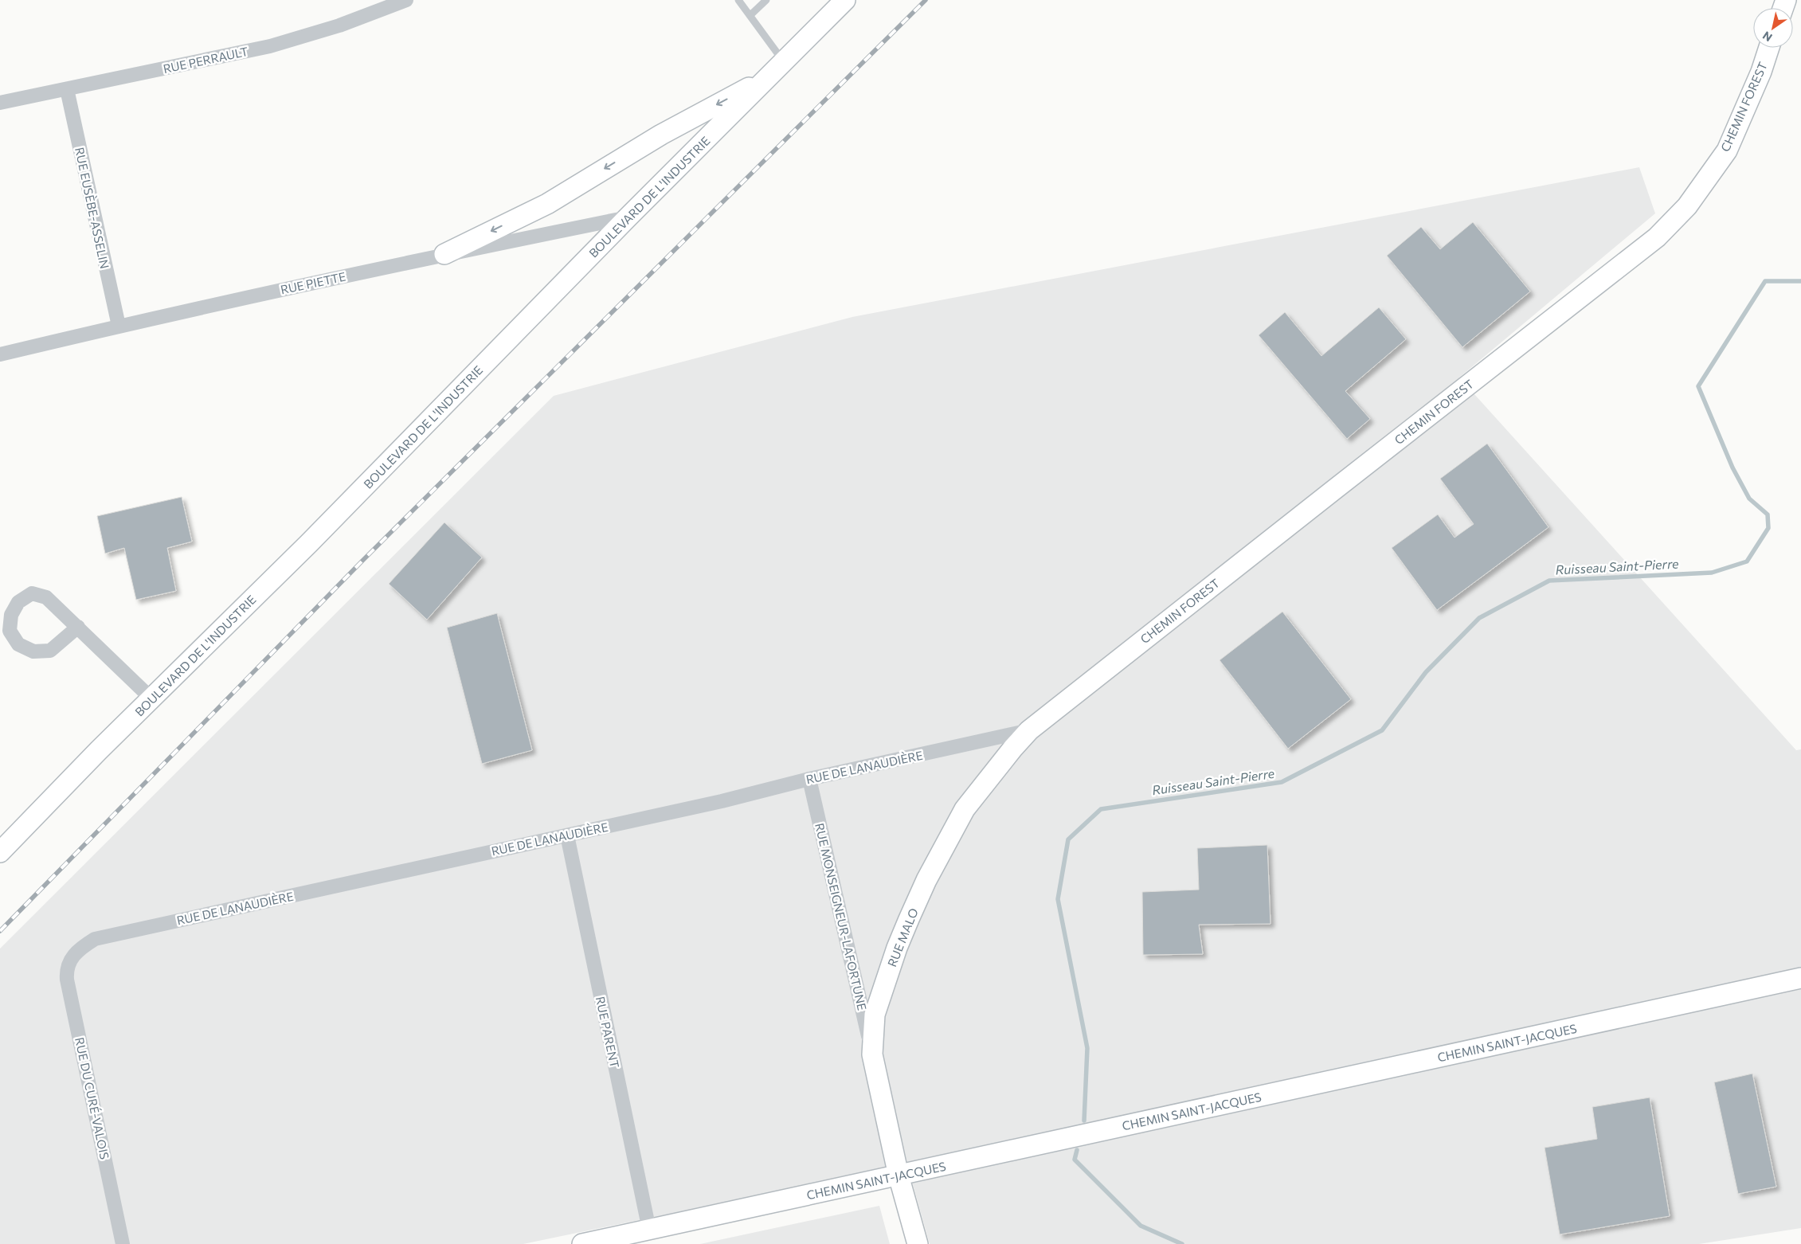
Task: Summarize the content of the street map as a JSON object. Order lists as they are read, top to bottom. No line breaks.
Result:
{"streets":{"street":["RUE PERRAULT","CHEMIN FOREST","BOULEVARD DE L'INDUSTRIE","RUE EUSÈBE-ASSELIN","RUE PIETTE","RUE DE LANAUDIÈRE","RUE MONSEIGNEUR-LAFORTUNE","RUE MALO","RUE PARENT","CHEMIN SAINT-JACQUES","RUE DU CURÉ-VALOIS"]},"crossings":[["RUE PERRAULT","RUE EUSÈBE-ASSELIN"],["CHEMIN FOREST","RUE DE LANAUDIÈRE"],["CHEMIN FOREST","RUE MALO"],["BOULEVARD DE L'INDUSTRIE","RUE PIETTE"],["RUE EUSÈBE-ASSELIN","RUE PIETTE"],["RUE DE LANAUDIÈRE","RUE MONSEIGNEUR-LAFORTUNE"],["RUE DE LANAUDIÈRE","RUE MALO"],["RUE DE LANAUDIÈRE","RUE PARENT"],["RUE DE LANAUDIÈRE","RUE DU CURÉ-VALOIS"],["RUE MONSEIGNEUR-LAFORTUNE","RUE MALO"],["RUE MALO","CHEMIN SAINT-JACQUES"],["RUE PARENT","CHEMIN SAINT-JACQUES"]],"water":["Ruisseau Saint-Pierre"],"north":"bottom left"}
